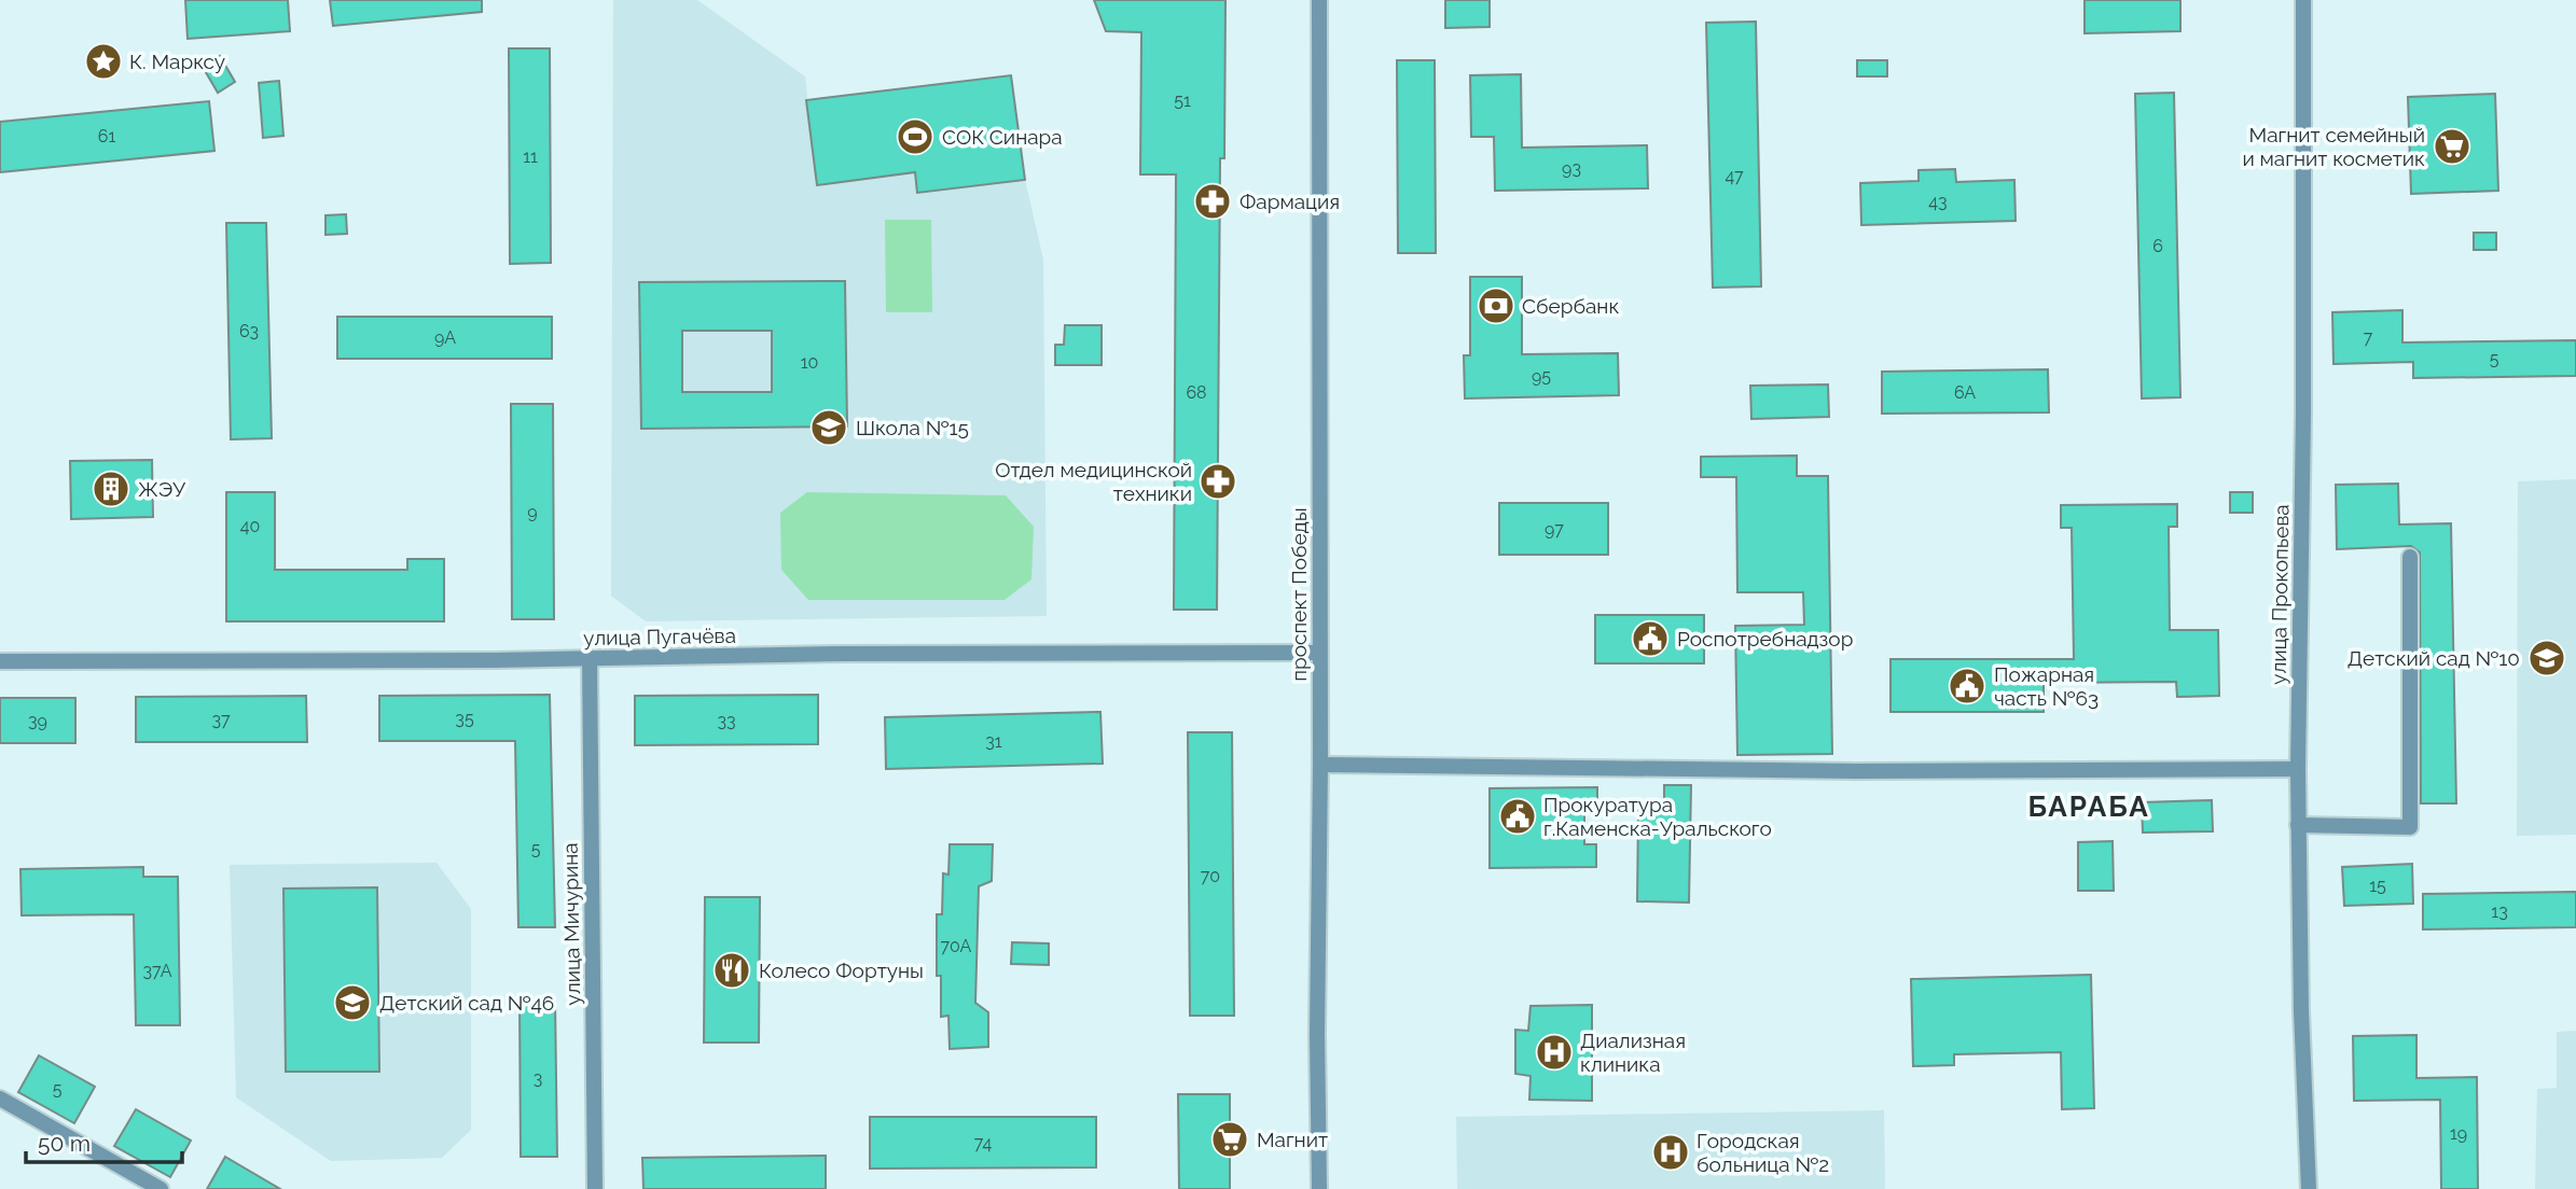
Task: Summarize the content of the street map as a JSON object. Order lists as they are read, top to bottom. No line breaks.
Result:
{"streets":{"street":["проспект Победы","улица Прокопьева","улица Пугачёва","улица Мичурина"]},"crossings":[["проспект Победы","улица Пугачёва"],["улица Пугачёва","улица Мичурина"]],"districts":["БАРАБА"],"places":{"place":["К. Марксу"],"sports":["СОК Синара"],"supermarket":["Магнит семейный и магнит косметик","Магнит"],"pharmacy":["Фармация","Отдел медицинской техники"],"bank":["Сбербанк"],"school or university":["Школа №15","Детский сад №10","Детский сад №46"],"building":["ЖЭУ"],"public building":["Роспотребнадзор","Пожарная часть №63","Прокуратура г.Каменска-Уральского"],"restaurant":["Колесо Фортуны"],"hospital":["Диализная клиника","Городская больница №2"]},"house_numbers":["51","61","11","93","47","43","6","63","9А","7","5","10","95","68","6А","9","40","97","35","37","39","33","31","5","70","15","13","70А","37А","3","5","19","74"],"scale_bar":"50 m"}
